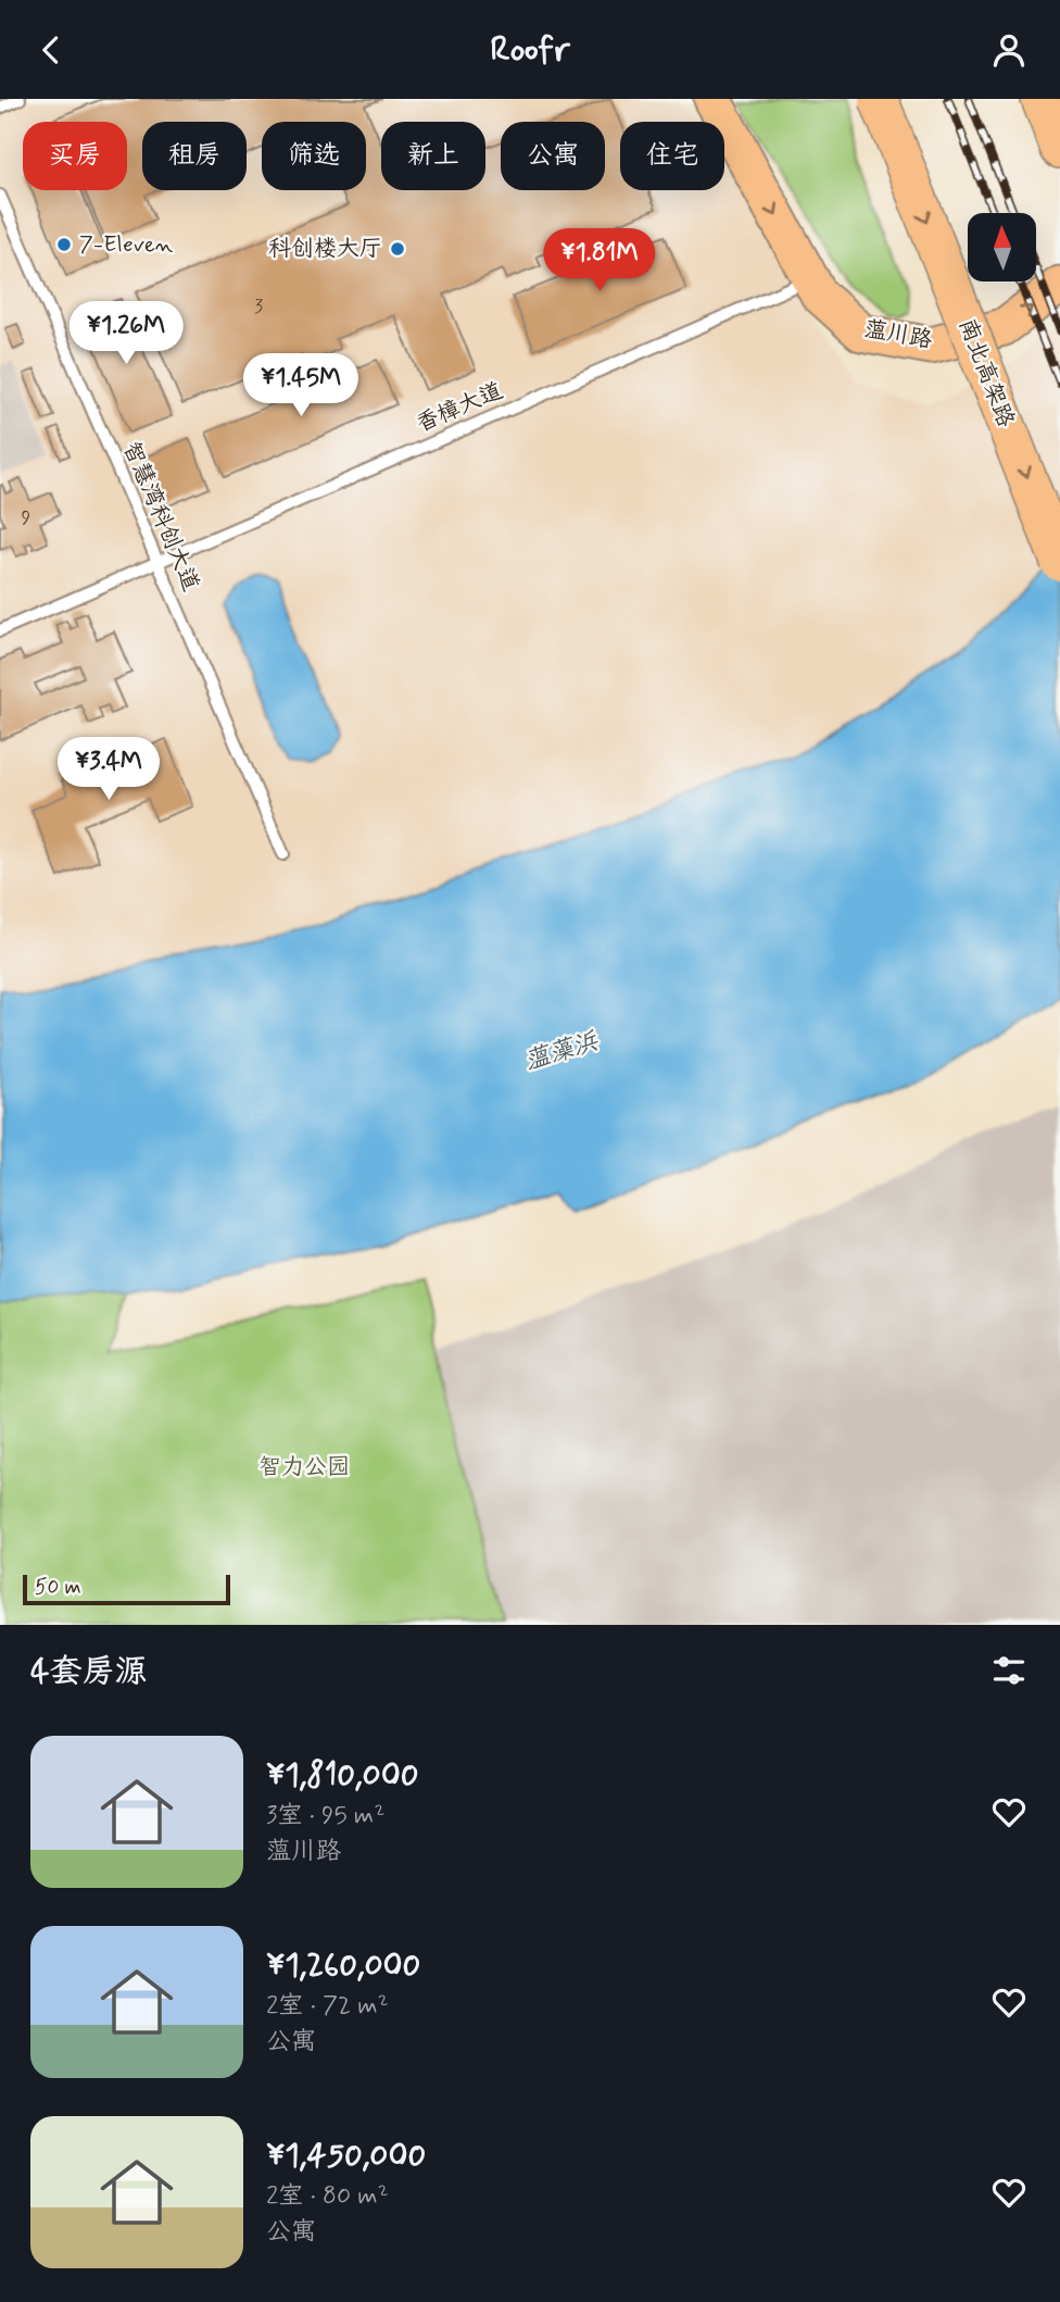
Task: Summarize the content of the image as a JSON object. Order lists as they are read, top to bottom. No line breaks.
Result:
{"streets":{"highway":["南北高架路"],"main road":["蕰川路"],"lane":["香樟大道","智慧湾科创大道"]},"crossings":[["蕰川路","香樟大道"],["香樟大道","智慧湾科创大道"]],"one_way":["南北高架路"],"water":["蕰藻浜"],"parks":["智力公园"],"places":["7-Eleven","科创楼大厅"],"house_numbers":["3","9"],"scale_bar":"50 m","north":"top","page":{"header":"Roofr","chip":["买房","租房","筛选","新上","公寓","住宅"],"price":["¥1.81M","¥1.26M","¥1.45M","¥3.4M"],"scale":"50 m","heading":"4套房源","list":[{"name":"¥1,810,000","note":"3室 · 95 m² · 蕰川路"},{"name":"¥1,260,000","note":"2室 · 72 m² · 公寓"},{"name":"¥1,450,000","note":"2室 · 80 m² · 公寓"}]}}
